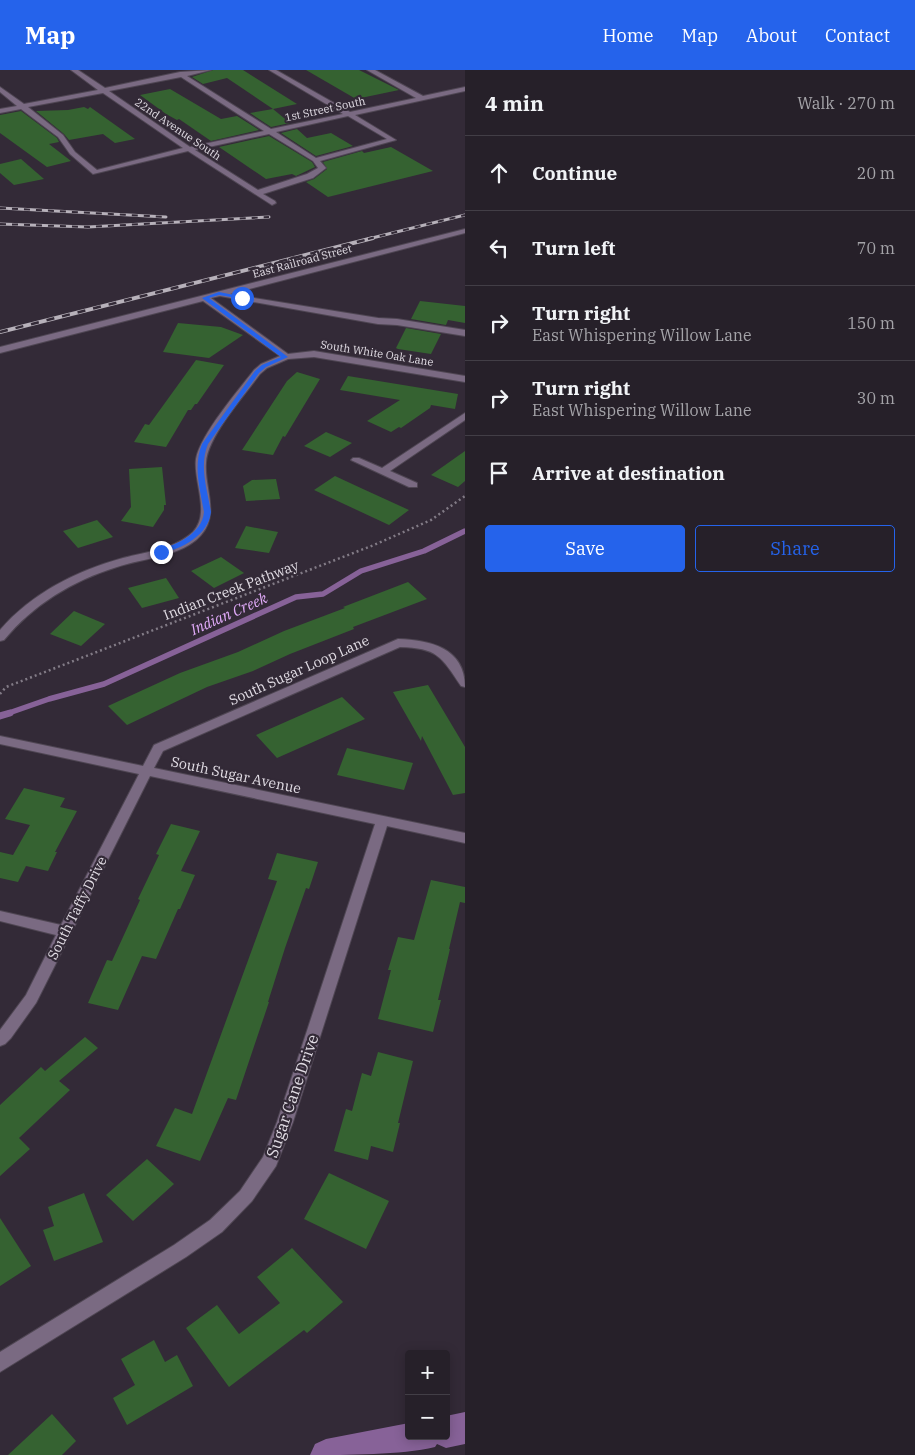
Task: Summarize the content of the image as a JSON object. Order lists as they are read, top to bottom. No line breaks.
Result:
{"streets":{"street":["1st Street South","22nd Avenue South","East Railroad Street","South White Oak Lane","South Sugar Loop Lane","South Sugar Avenue","South Taffy Drive","Sugar Cane Drive"],"path":["Indian Creek Pathway"]},"crossings":[["1st Street South","22nd Avenue South"],["South Sugar Loop Lane","South Sugar Avenue"],["South Sugar Loop Lane","South Taffy Drive"],["South Sugar Avenue","South Taffy Drive"],["South Sugar Avenue","Sugar Cane Drive"]],"water":["Indian Creek"],"page":{"header":"Map","nav":["Home","Map","About","Contact"],"heading":["4 min","Walk · 270 m"],"list":[["Continue","20 m"],["Turn left","70 m"],["Turn right","East Whispering Willow Lane","150 m"],["Turn right","East Whispering Willow Lane","30 m"],"Arrive at destination"],"buttons":["Save","Share"],"map_buttons":["+","−"]}}
